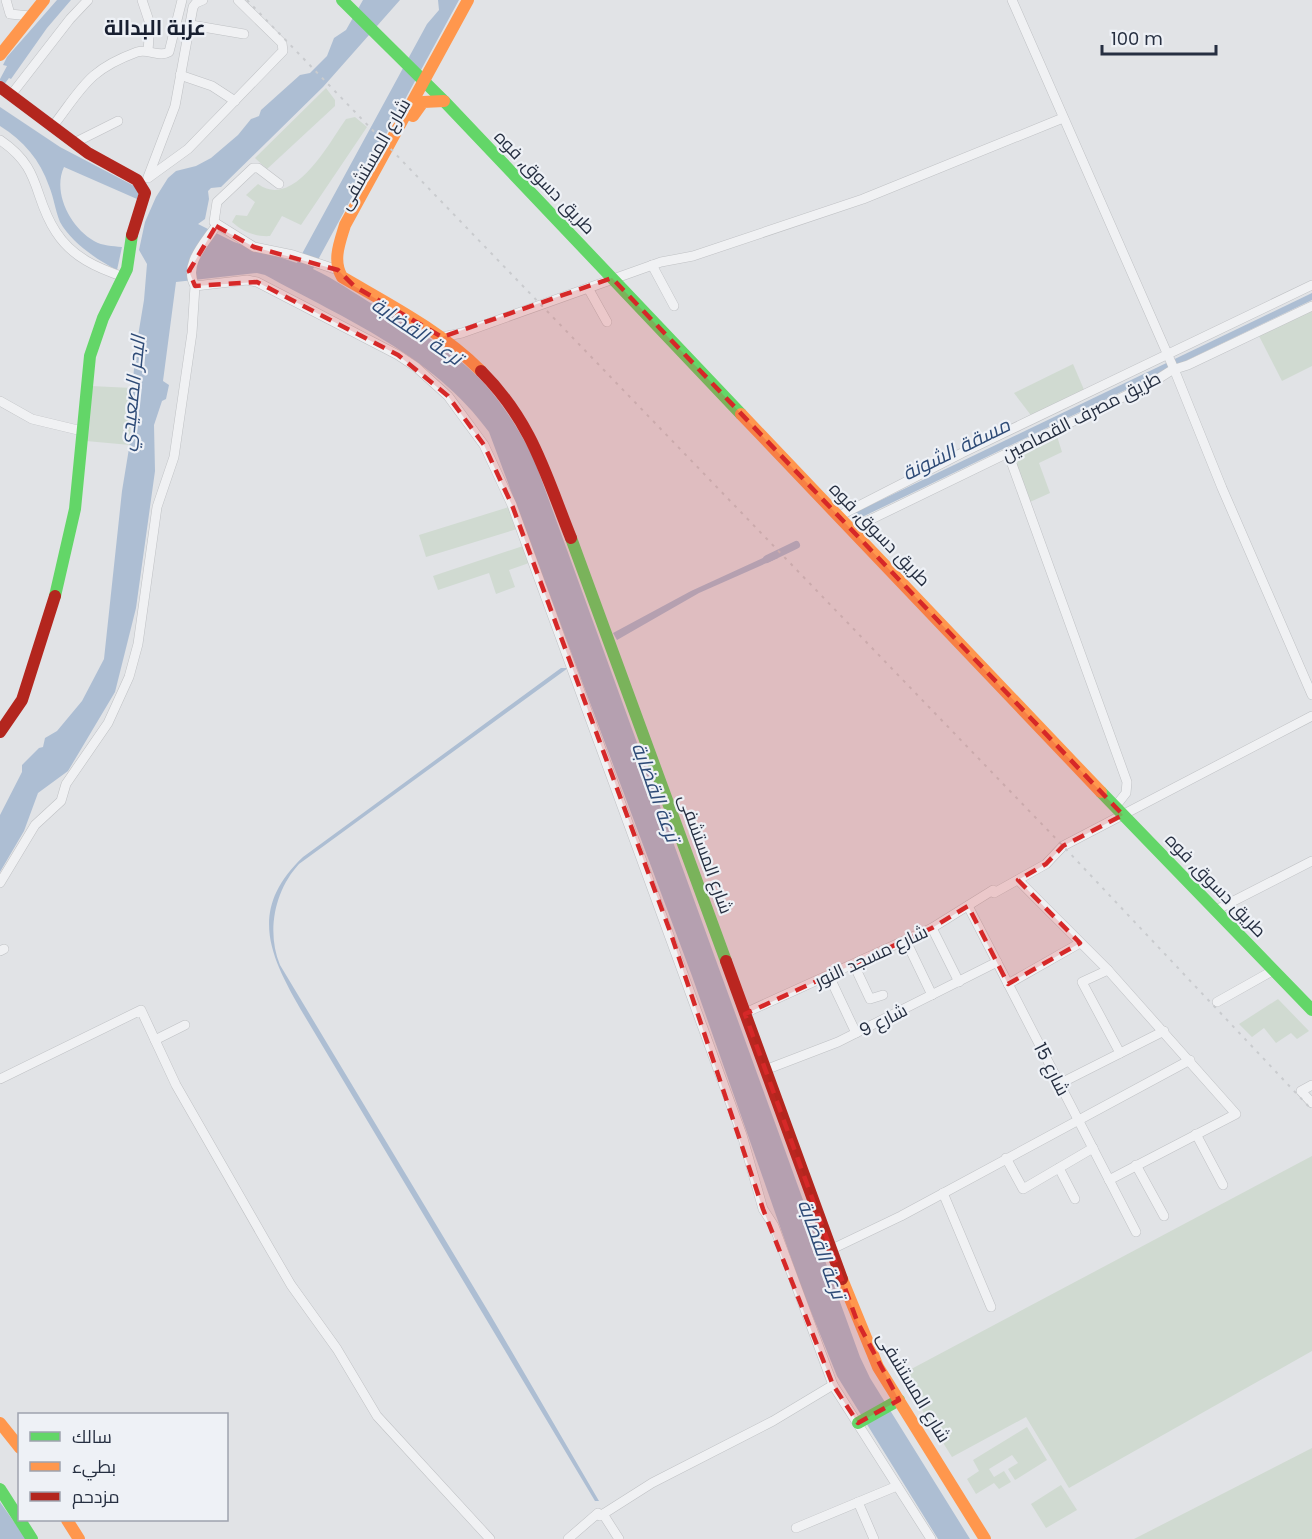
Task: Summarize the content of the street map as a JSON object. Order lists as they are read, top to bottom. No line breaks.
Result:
{"streets":{"main road":["شارع المستشفى","طريق دسوق, فوه"],"street":["طريق مصرف القصاصين","شارع مسجد النور","شارع 9","شارع 15"]},"crossings":[["شارع المستشفى","طريق دسوق, فوه"],["شارع المستشفى","شارع مسجد النور"],["شارع المستشفى","شارع 9"],["طريق دسوق, فوه","طريق مصرف القصاصين"],["طريق دسوق, فوه","شارع مسجد النور"],["شارع مسجد النور","شارع 15"],["شارع 9","شارع 15"]],"districts":["عزبة البدالة"],"water":["ترعة القضابة","البحر الصعيدي","مسقة الشونة"],"legend":["سالك","بطيء","مزدحم"],"scale_bar":"100 m"}
